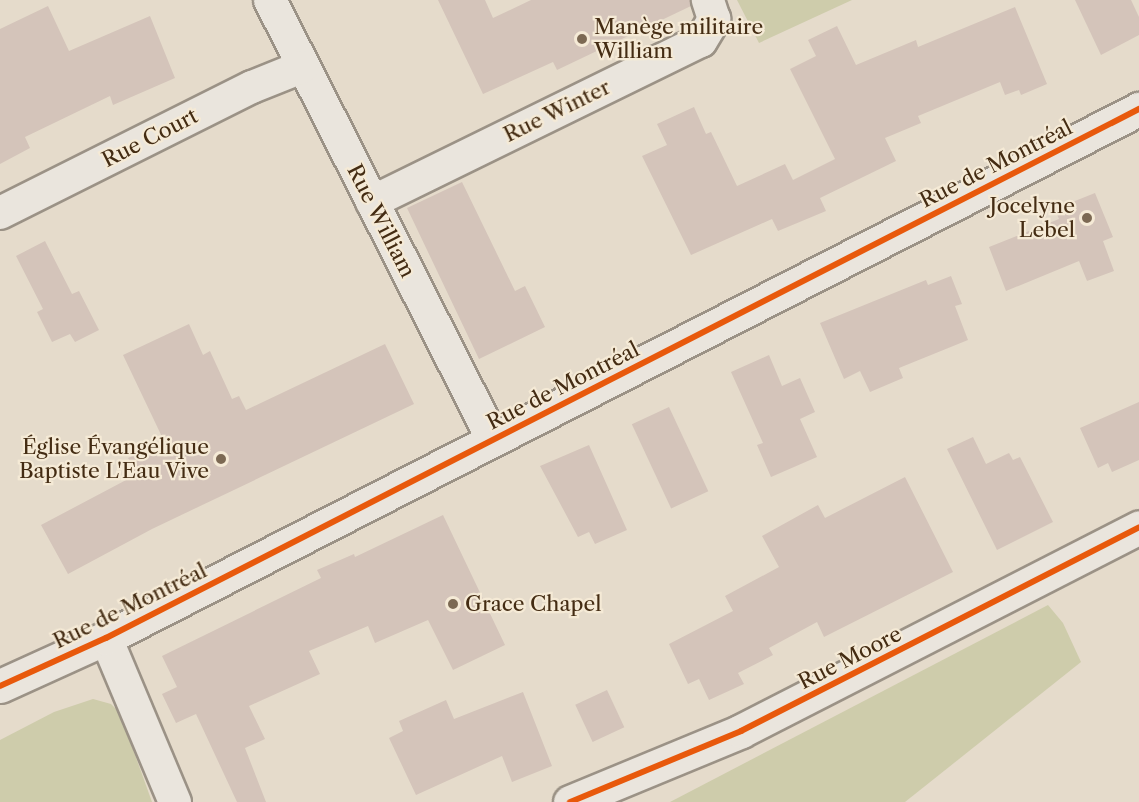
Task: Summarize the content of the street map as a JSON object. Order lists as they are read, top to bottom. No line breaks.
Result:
{"streets":{"street":["Rue Winter","Rue Court","Rue de Montréal","Rue William","Rue Moore"]},"crossings":[["Rue Winter","Rue William"],["Rue Court","Rue William"],["Rue de Montréal","Rue William"]],"places":["Manège militaire William","Jocelyne Lebel","Église Évangélique Baptiste L'Eau Vive","Grace Chapel"]}
